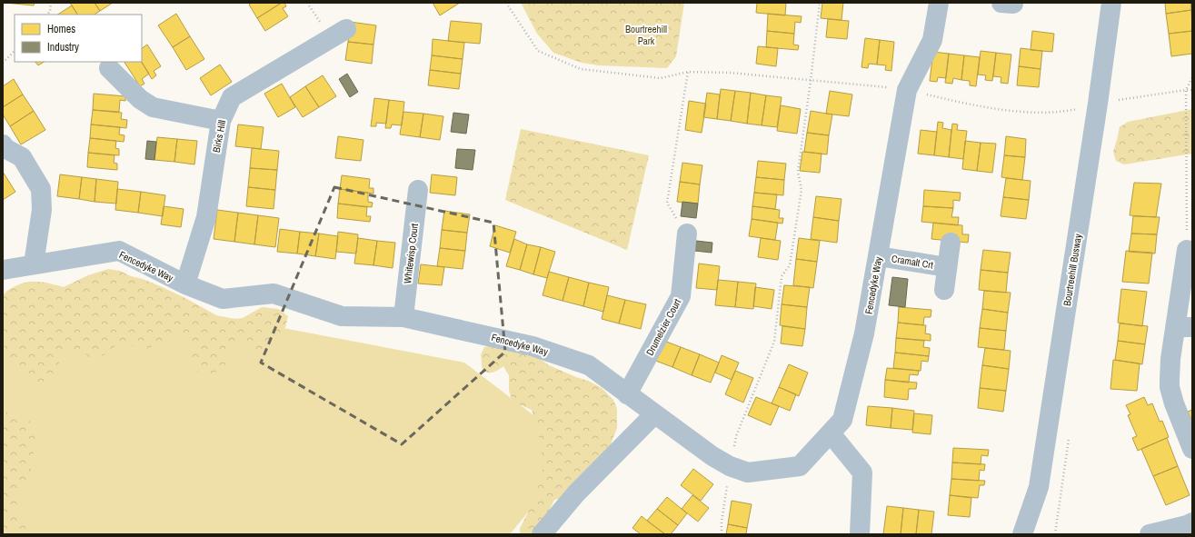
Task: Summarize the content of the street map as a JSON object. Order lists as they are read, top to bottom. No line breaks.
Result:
{"streets":{"street":["Birks Hill","Whitewisp Court","Cramalt Crt","Fencedyke Way","Bourtreehill Busway","Drumelzier Court"]},"crossings":[["Birks Hill","Fencedyke Way"],["Whitewisp Court","Fencedyke Way"],["Cramalt Crt","Fencedyke Way"],["Fencedyke Way","Drumelzier Court"]],"parks":["Bourtreehill Park"],"legend":["Homes","Industry"]}
